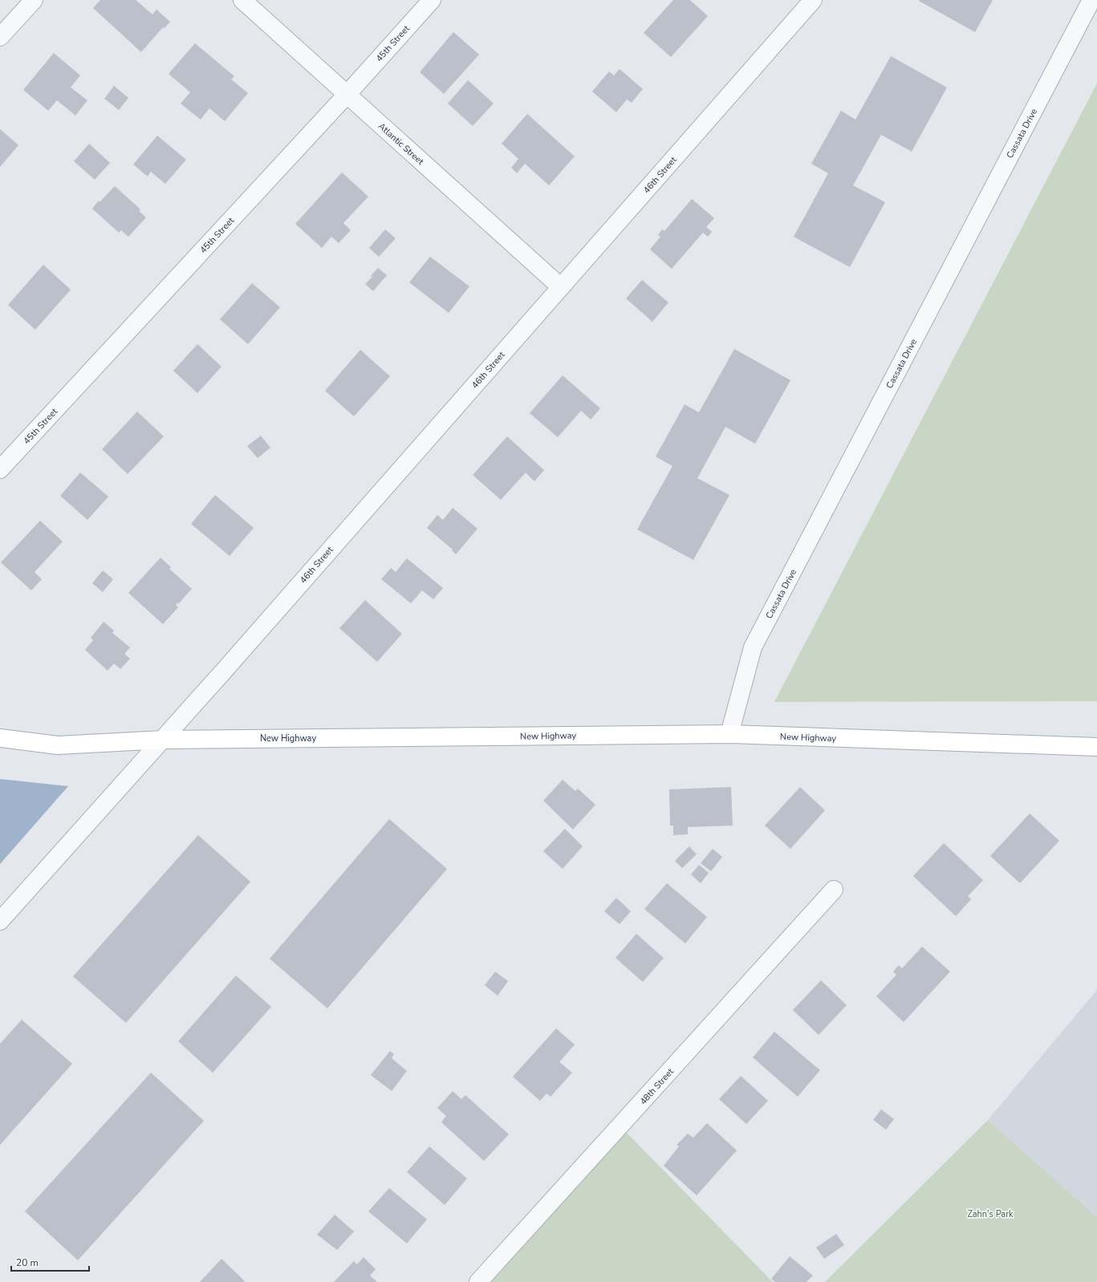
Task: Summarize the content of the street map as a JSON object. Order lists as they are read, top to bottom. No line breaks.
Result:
{"streets":{"main road":["New Highway"],"street":["45th Street","Cassata Drive","Atlantic Street","46th Street","48th Street"]},"crossings":[["45th Street","Atlantic Street"],["Cassata Drive","New Highway"],["Atlantic Street","46th Street"],["46th Street","New Highway"]],"parks":["Zahn's Park"],"scale_bar":"20 m"}
